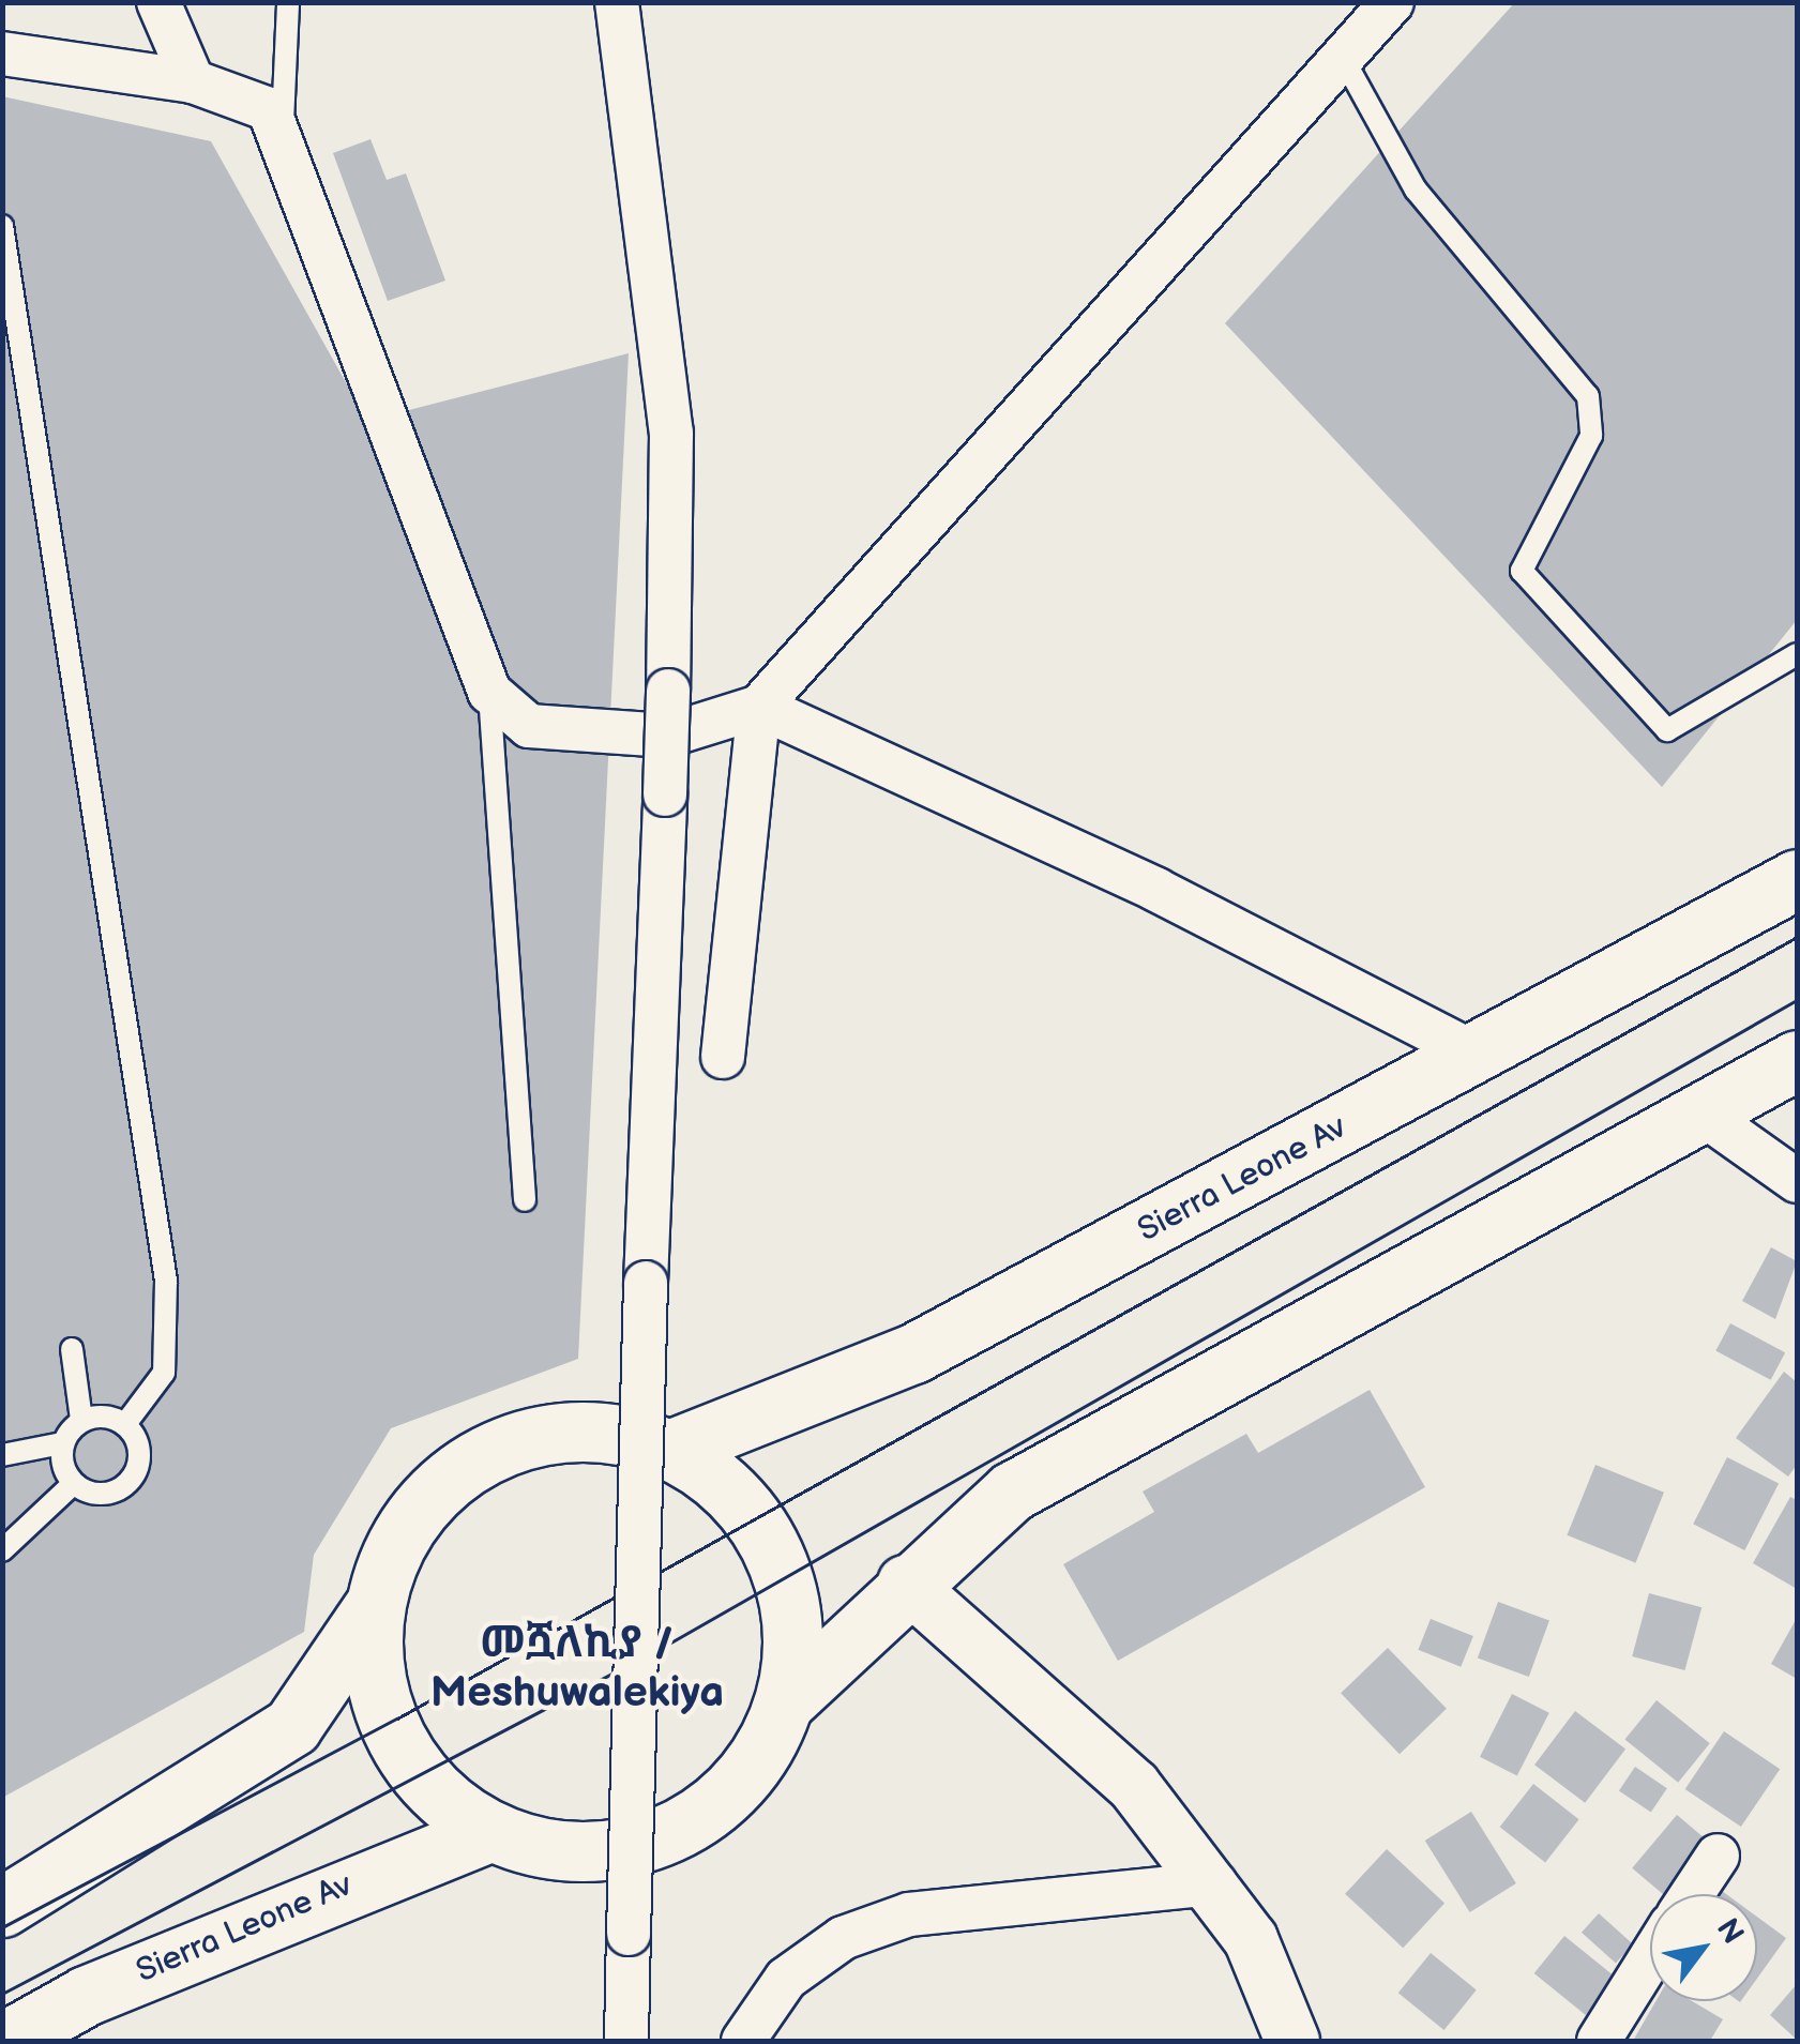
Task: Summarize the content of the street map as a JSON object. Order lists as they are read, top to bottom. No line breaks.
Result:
{"streets":{"main road":["Sierra Leone Av"]},"districts":["መሿለኪያ / Meshuwalekiya"],"north":"top right"}
